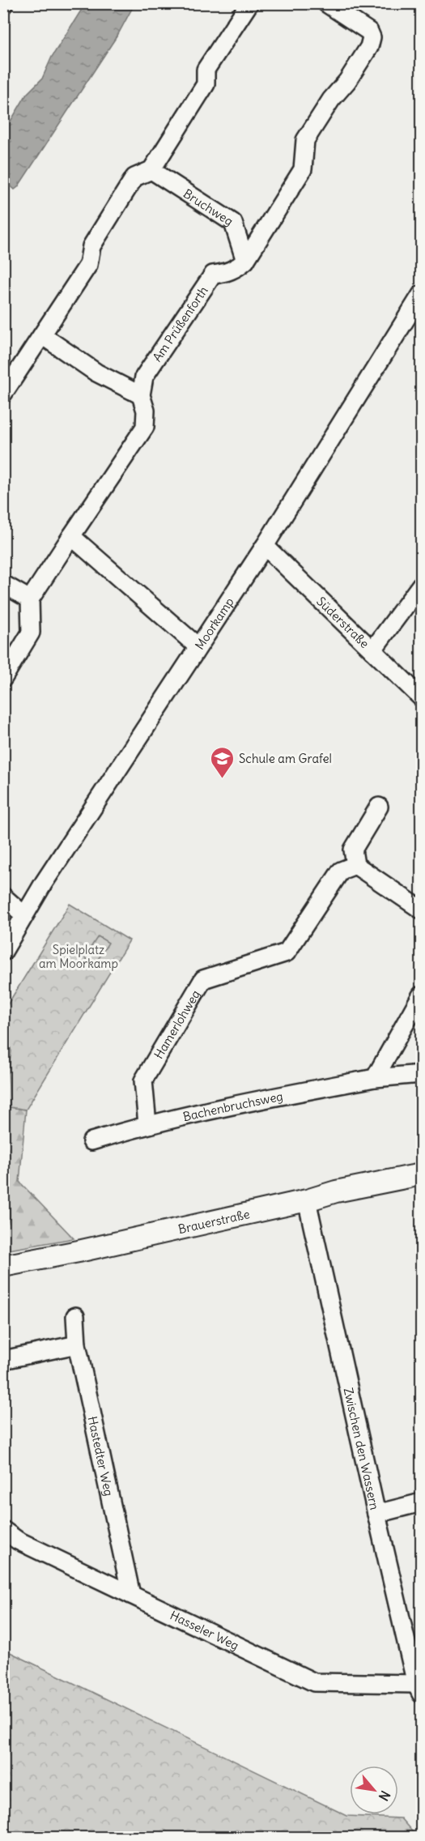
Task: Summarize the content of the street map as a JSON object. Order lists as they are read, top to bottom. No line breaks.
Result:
{"streets":{"main road":["Brauerstraße"],"street":["Bruchweg","Am Prüßenforth","Süderstraße","Moorkamp","Hamerlohweg","Bachenbruchsweg","Zwischen den Wassern","Hastedter Weg","Hasseler Weg"]},"crossings":[["Bruchweg","Am Prüßenforth"],["Süderstraße","Moorkamp"],["Hamerlohweg","Bachenbruchsweg"],["Brauerstraße","Zwischen den Wassern"],["Zwischen den Wassern","Hasseler Weg"],["Hastedter Weg","Hasseler Weg"]],"parks":["Spielplatz am Moorkamp"],"places":{"school or university":["Schule am Grafel"]},"north":"bottom right"}
